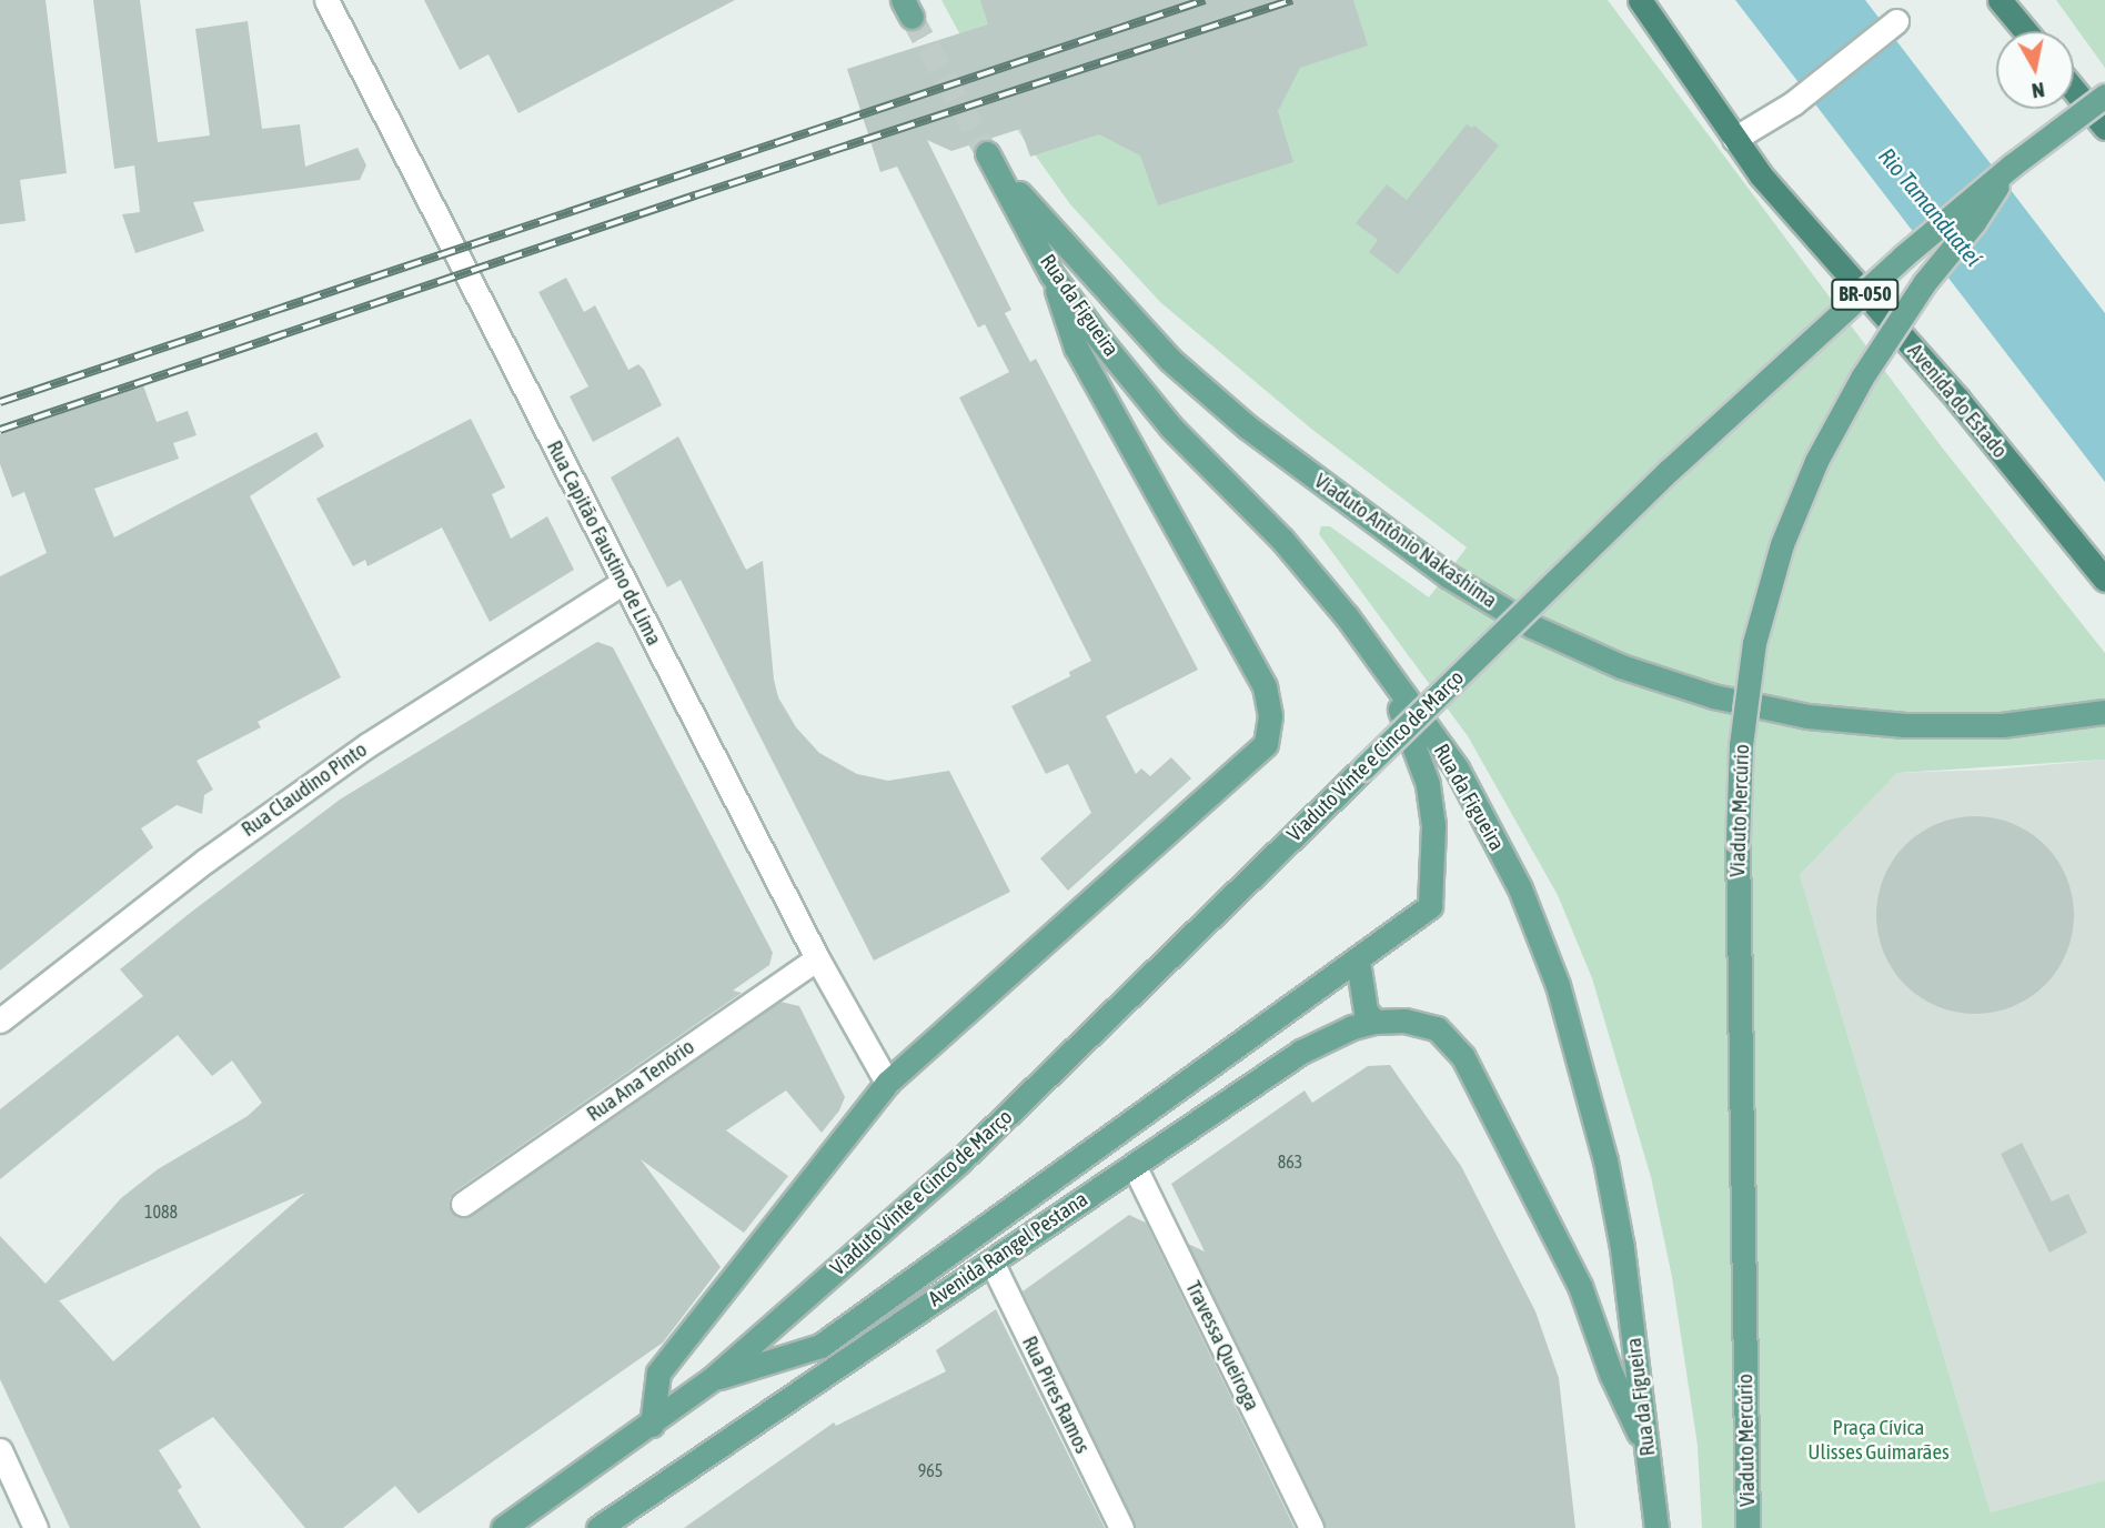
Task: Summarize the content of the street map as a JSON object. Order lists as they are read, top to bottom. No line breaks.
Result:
{"streets":{"highway":["BR-050","Avenida do Estado"],"main road":["Rua da Figueira","Viaduto Antônio Nakashima","Viaduto Vinte e Cinco de Março","Viaduto Mercúrio","Avenida Rangel Pestana"],"street":["Rua Capitão Faustino de Lima","Rua Claudino Pinto","Rua Ana Tenório","Travessa Queiroga","Rua Pires Ramos"]},"crossings":[["Rua da Figueira","Viaduto Antônio Nakashima"],["Rua da Figueira","Avenida Rangel Pestana"],["Rua Capitão Faustino de Lima","Rua Claudino Pinto"],["Rua Capitão Faustino de Lima","Rua Ana Tenório"],["Viaduto Vinte e Cinco de Março","Viaduto Mercúrio"],["Viaduto Vinte e Cinco de Março","Avenida Rangel Pestana"],["Avenida Rangel Pestana","Travessa Queiroga"],["Avenida Rangel Pestana","Rua Pires Ramos"]],"water":["Rio Tamanduateí"],"parks":["Praça Cívica Ulisses Guimarães"],"house_numbers":["863","1088","965"],"north":"bottom"}
